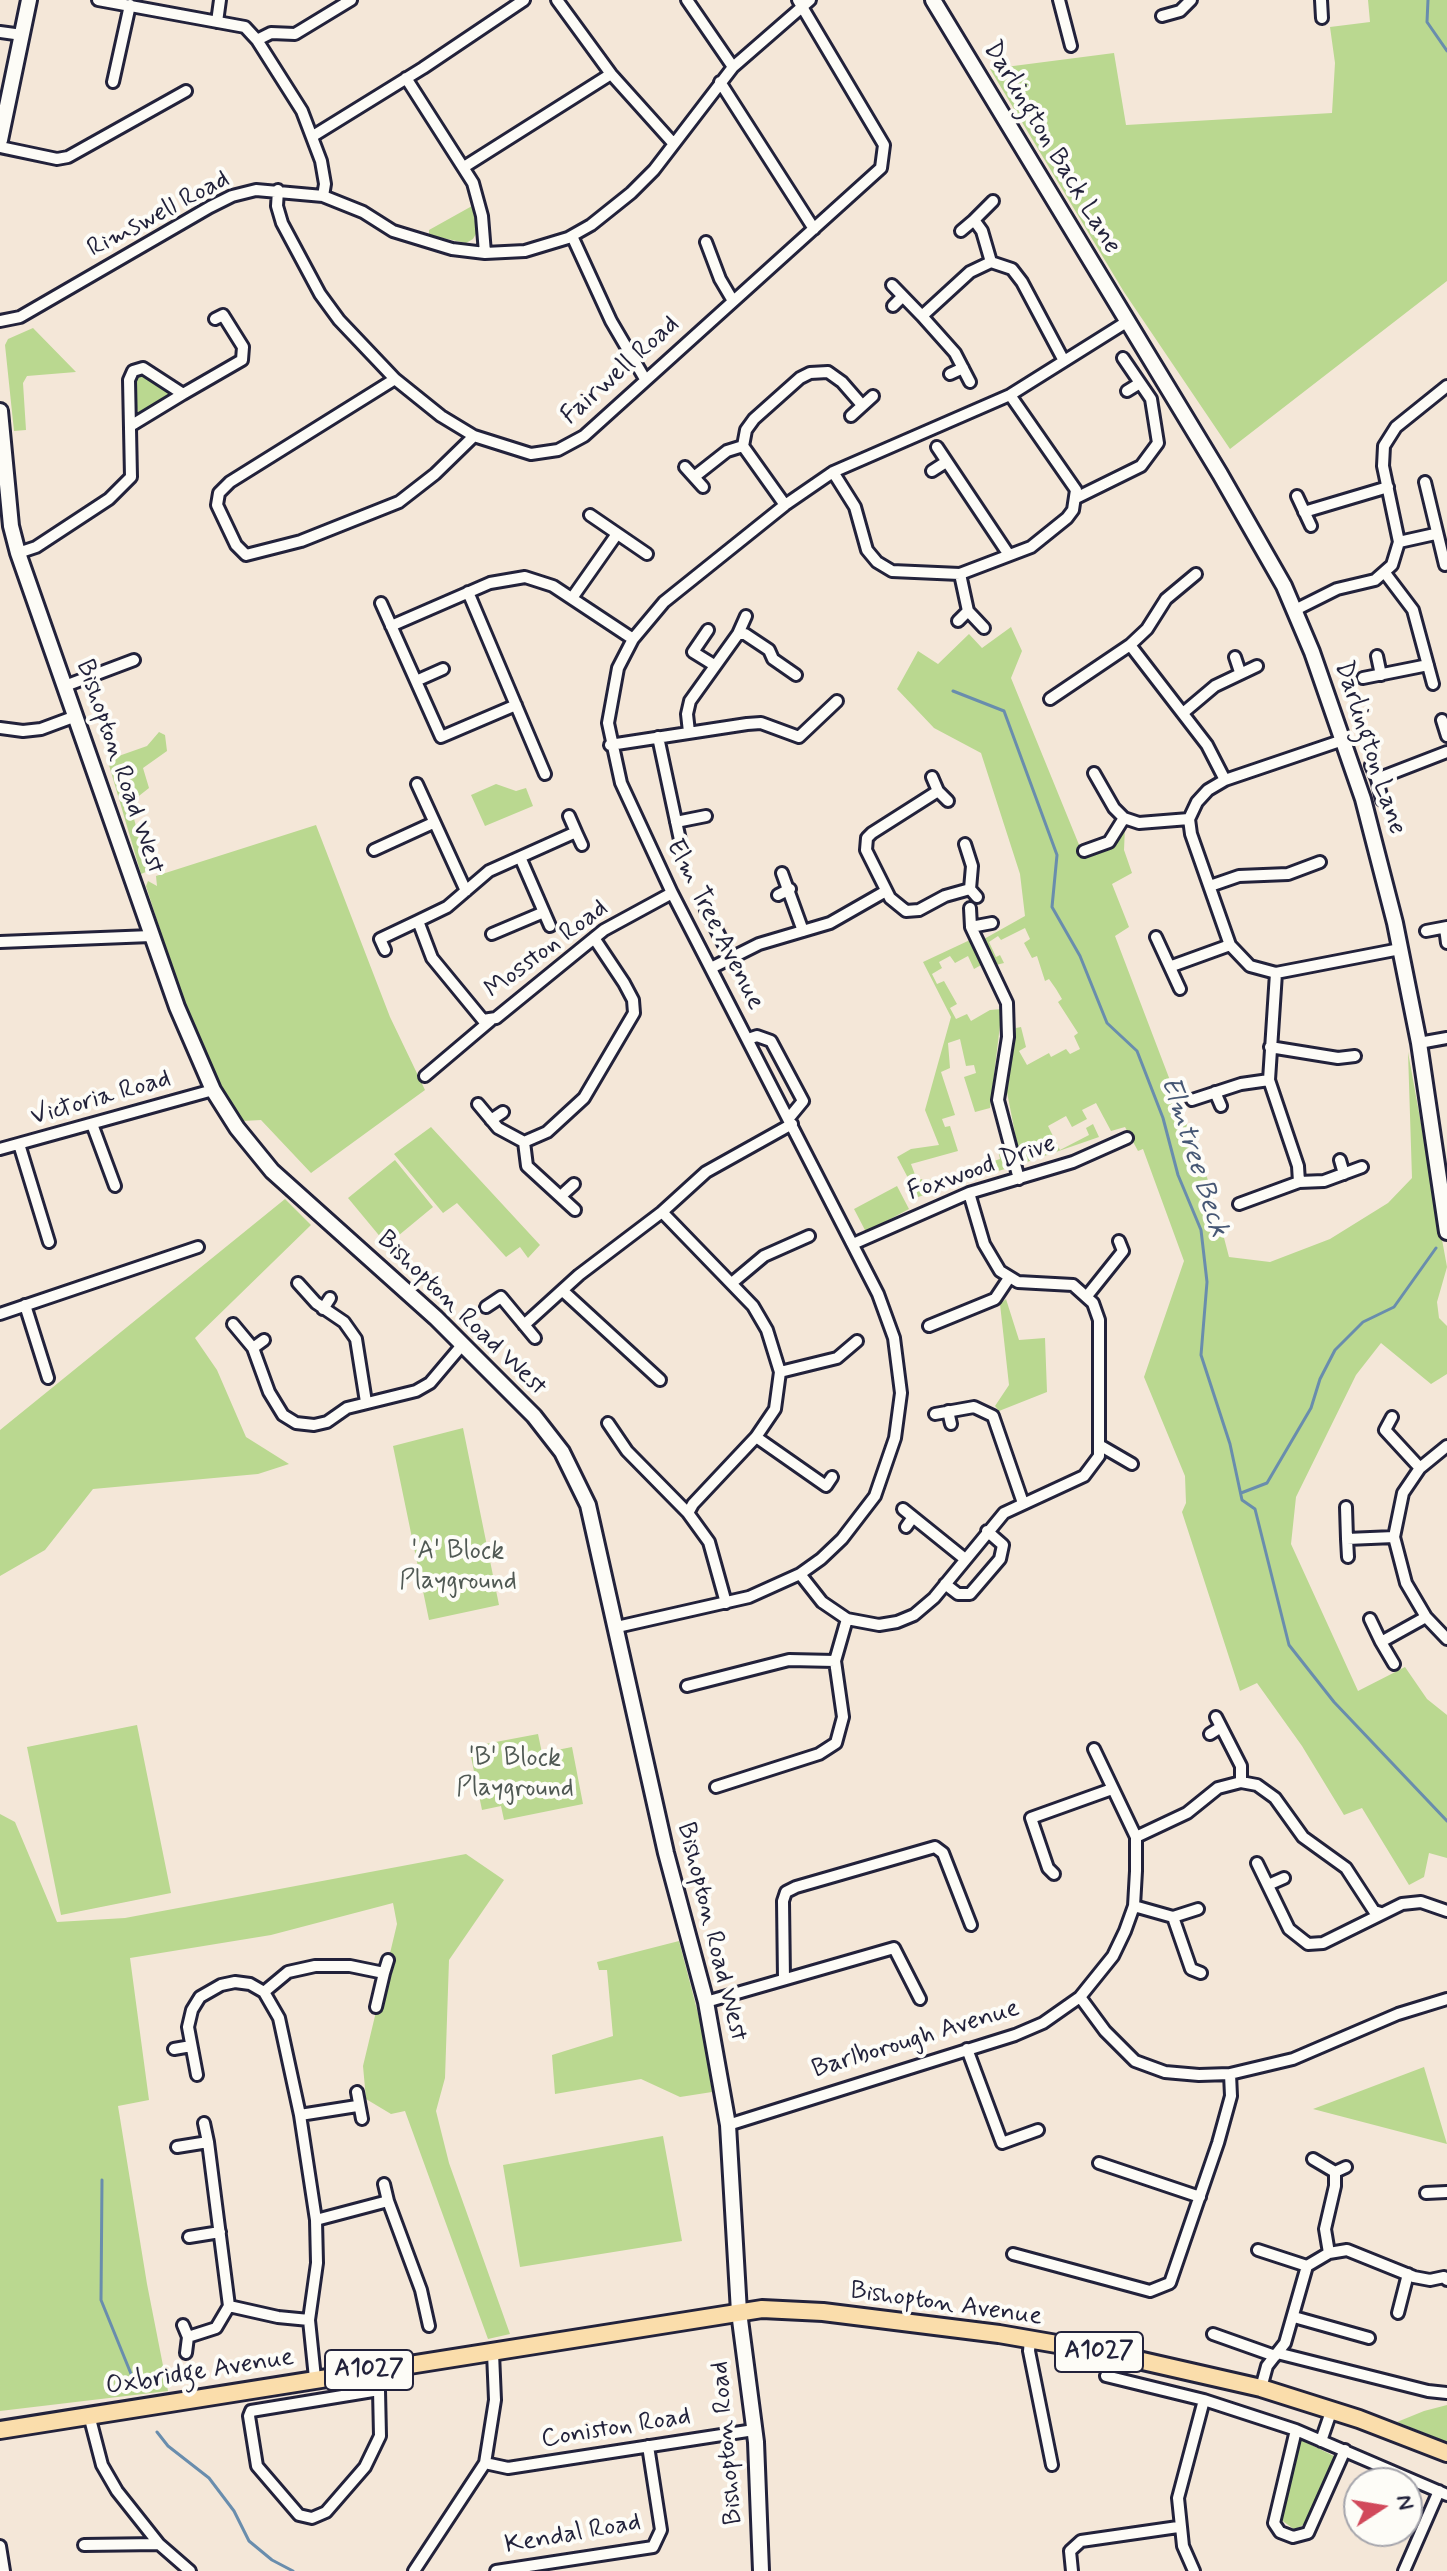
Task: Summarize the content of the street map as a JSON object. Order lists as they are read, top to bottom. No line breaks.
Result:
{"streets":{"main road":["Bishopton Avenue","A1027","Oxbridge Avenue"],"street":["Darlington Back Lane","Rimswell Road","Fairwell Road","Darlington Lane","Bishopton Road West","Elm Tree Avenue","Mosston Road","Victoria Road","Foxwood Drive","Barlborough Avenue","Coniston Road","Bishopton Road","Kendal Road"]},"crossings":[["Darlington Back Lane","Darlington Lane"],["Darlington Back Lane","Elm Tree Avenue"],["Rimswell Road","Fairwell Road"],["Darlington Lane","Elm Tree Avenue"],["Bishopton Road West","Elm Tree Avenue"],["Bishopton Road West","Victoria Road"],["Bishopton Road West","Barlborough Avenue"],["Bishopton Road West","Bishopton Avenue"],["Bishopton Road West","Oxbridge Avenue"],["Bishopton Road West","Bishopton Road"],["Elm Tree Avenue","Mosston Road"],["Elm Tree Avenue","Foxwood Drive"],["Bishopton Avenue","Oxbridge Avenue"],["Bishopton Avenue","Bishopton Road"],["Oxbridge Avenue","Bishopton Road"],["Coniston Road","Bishopton Road"],["Coniston Road","Kendal Road"]],"water":["Elmtree Beck"],"parks":["'A' Block Playground","'B' Block Playground"],"north":"right"}
